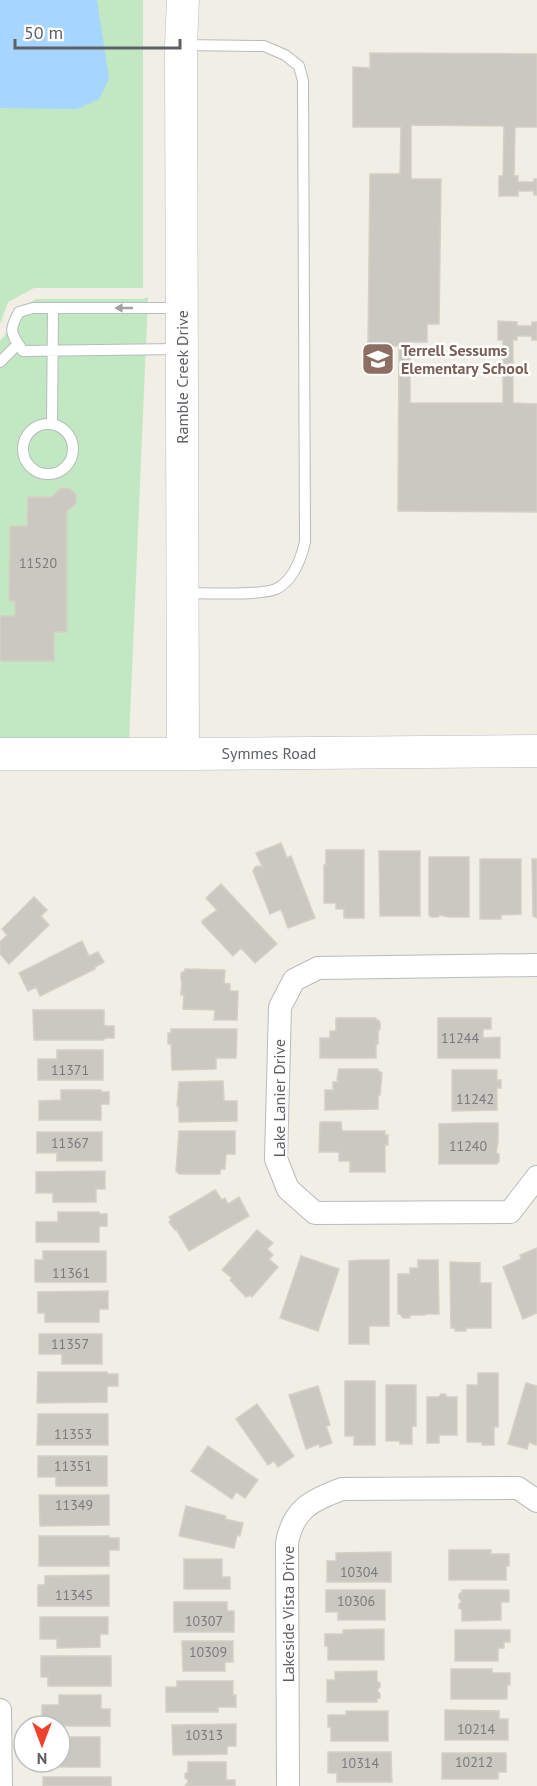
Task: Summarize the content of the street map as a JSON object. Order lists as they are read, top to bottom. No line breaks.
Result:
{"streets":{"street":["Ramble Creek Drive","Symmes Road","Lake Lanier Drive","Lakeside Vista Drive"]},"crossings":[["Ramble Creek Drive","Symmes Road"]],"places":{"school or university":["Terrell Sessums Elementary School"]},"house_numbers":["11520","11244","11371","11242","11367","11240","11361","11357","11353","11351","11349","10304","11345","10306","10307","10309","10214","10313","10212","10314"],"scale_bar":"50 m","north":"bottom"}
